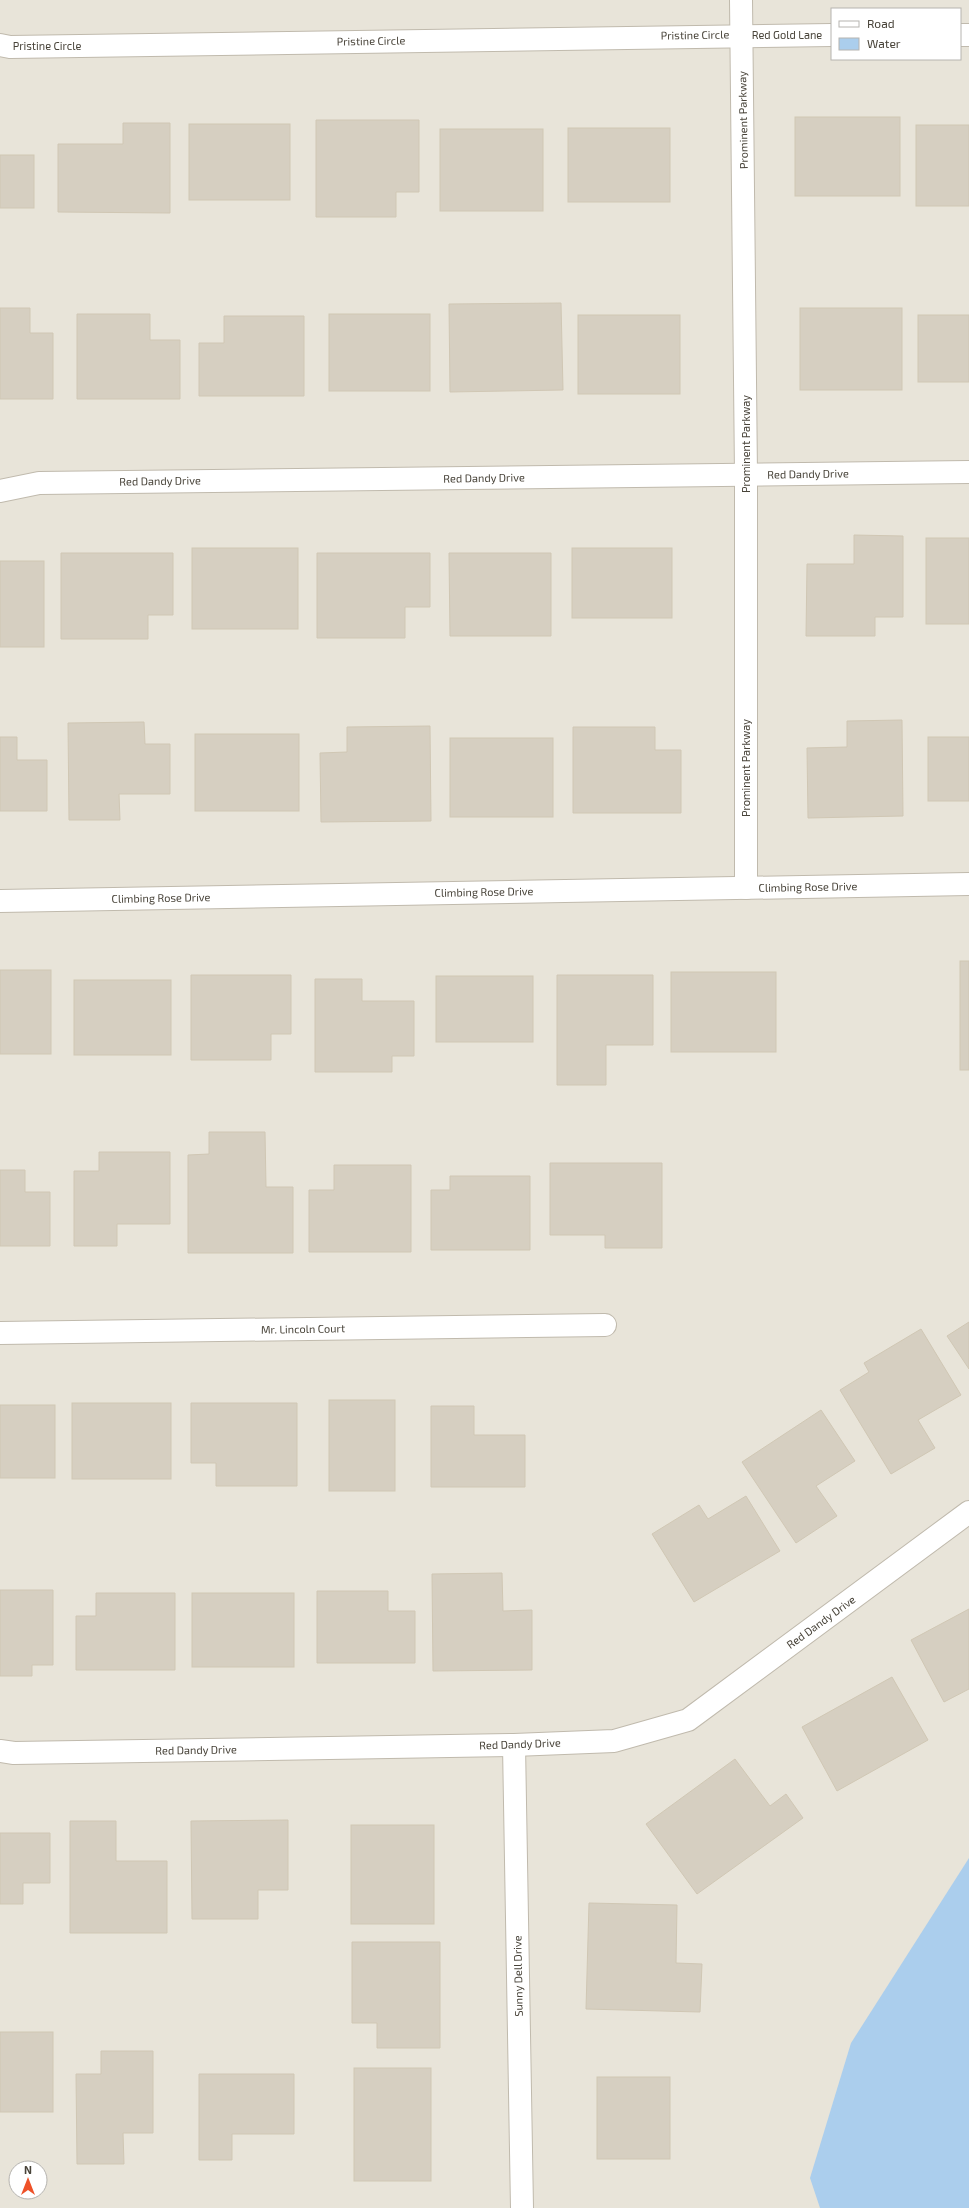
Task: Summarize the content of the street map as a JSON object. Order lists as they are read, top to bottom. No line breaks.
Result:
{"streets":{"street":["Pristine Circle","Red Gold Lane","Prominent Parkway","Red Dandy Drive","Climbing Rose Drive","Mr. Lincoln Court","Sunny Dell Drive"]},"crossings":[["Pristine Circle","Red Gold Lane"],["Pristine Circle","Prominent Parkway"],["Red Gold Lane","Prominent Parkway"],["Prominent Parkway","Red Dandy Drive"],["Prominent Parkway","Climbing Rose Drive"],["Red Dandy Drive","Sunny Dell Drive"]],"legend":["Road","Water"],"north":"top"}
